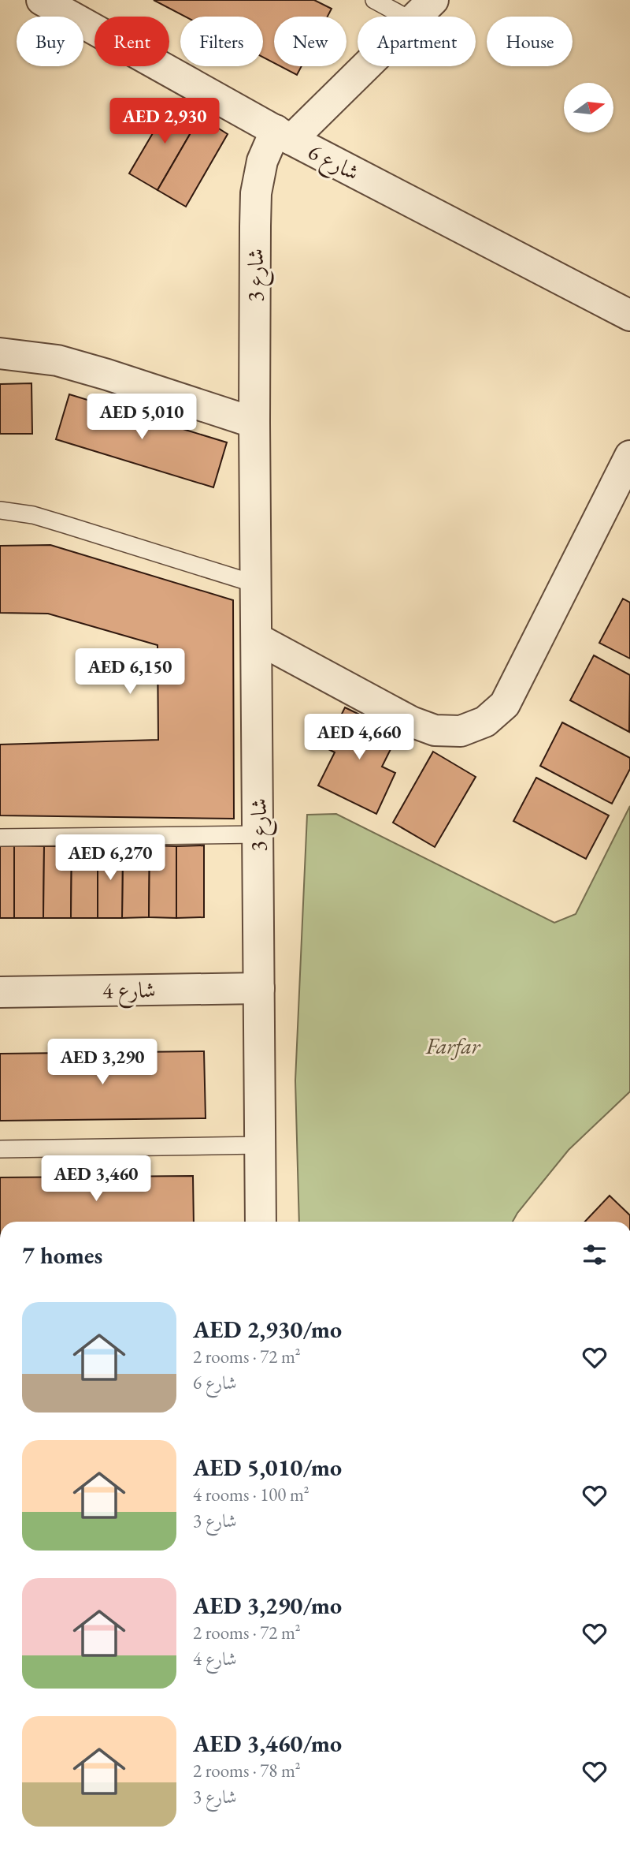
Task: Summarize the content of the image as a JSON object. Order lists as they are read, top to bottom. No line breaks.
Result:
{"streets":{"street":["شارع 6","شارع 3","شارع 4"]},"crossings":[["شارع 6","شارع 3"],["شارع 3","شارع 4"]],"parks":["Farfar"],"north":"right","page":{"chip":["Buy","Rent","Filters","New","Apartment","House"],"price":["AED 2,930","AED 5,010","AED 6,150","AED 4,660","AED 6,270","AED 3,290","AED 3,460"],"heading":"7 homes","list":[{"name":"AED 2,930/mo","note":"2 rooms · 72 m² · شارع 6"},{"name":"AED 5,010/mo","note":"4 rooms · 100 m² · شارع 3"},{"name":"AED 3,290/mo","note":"2 rooms · 72 m² · شارع 4"},{"name":"AED 3,460/mo","note":"2 rooms · 78 m² · شارع 3"}]}}
